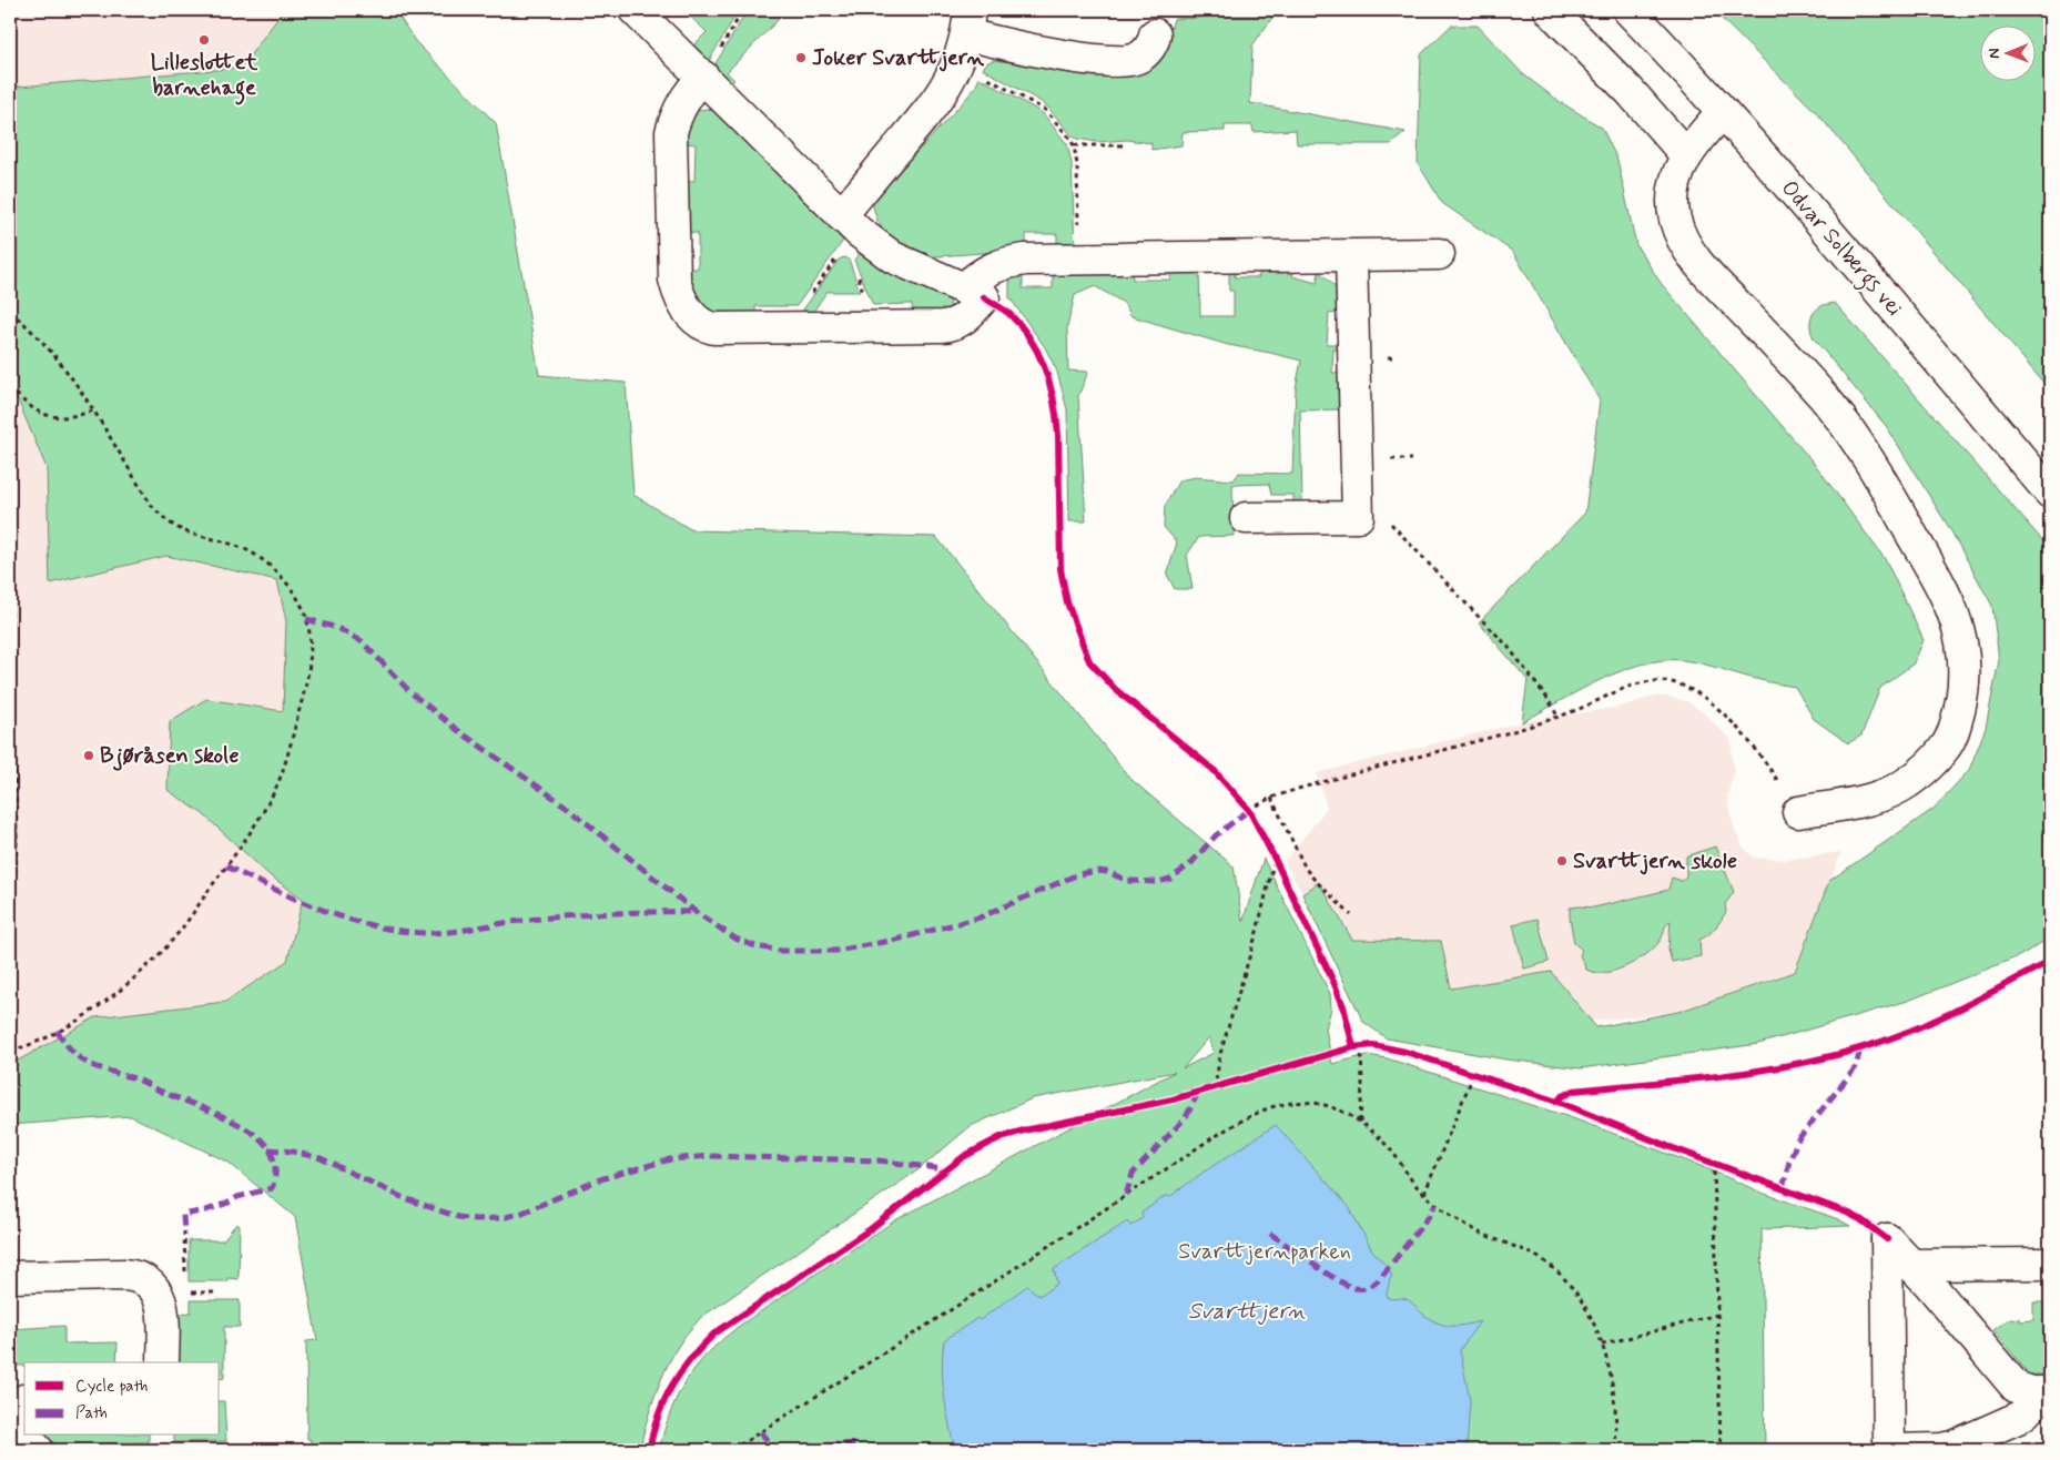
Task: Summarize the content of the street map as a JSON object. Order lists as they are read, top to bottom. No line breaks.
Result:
{"streets":{"street":["Odvar Solbergs vei"]},"water":["Svarttjern"],"parks":["Svarttjernparken"],"places":["Lilleslottet barnehage","Joker Svarttjern","Bjøråsen skole","Svarttjern skole"],"legend":["Cycle path","Path"],"north":"left"}
